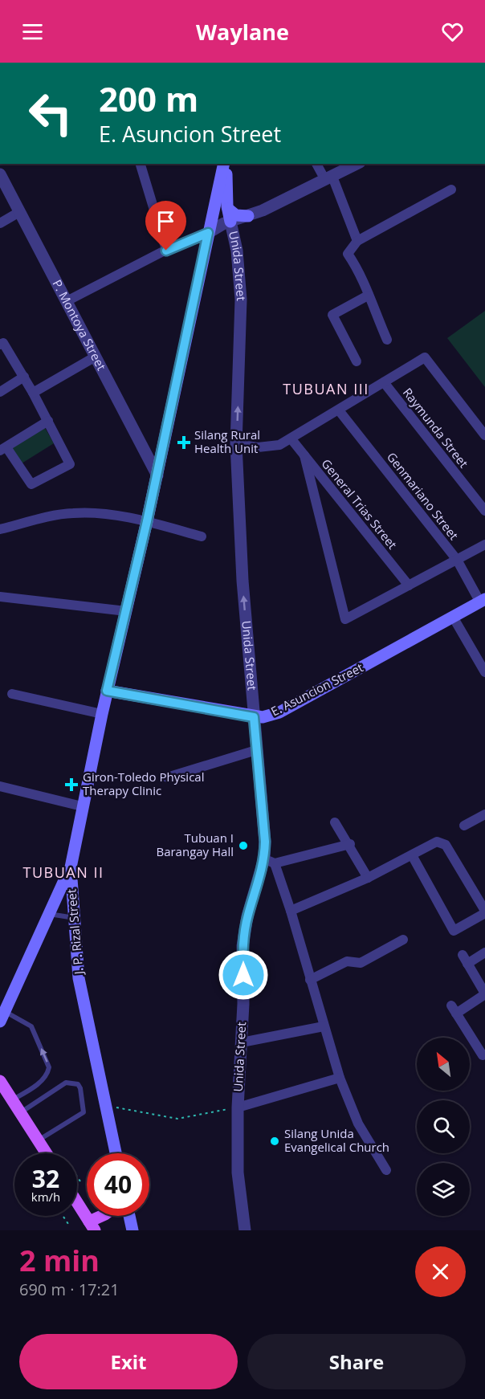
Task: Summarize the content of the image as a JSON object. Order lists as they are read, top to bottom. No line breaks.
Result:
{"streets":{"main road":["E. Asuncion Street","J. P. Rizal Street"],"street":["Unida Street","P. Montoya Street","Raymunda Street","Genmariano Street","General Trias Street"]},"crossings":[["Unida Street","E. Asuncion Street"],["P. Montoya Street","J. P. Rizal Street"],["Genmariano Street","E. Asuncion Street"],["E. Asuncion Street","J. P. Rizal Street"]],"one_way":["Unida Street"],"districts":["TUBUAN III","TUBUAN II"],"places":{"health":["Silang Rural Health Unit","Giron-Toledo Physical Therapy Clinic"],"other":["Tubuan I Barangay Hall","Silang Unida Evangelical Church"]},"north":"top left","page":{"header":"Waylane","turn":["200 m","E. Asuncion Street"],"speed":"32 km/h","limit":"40","heading":["2 min","690 m · 17:21"],"buttons":["Exit","Share"]}}
